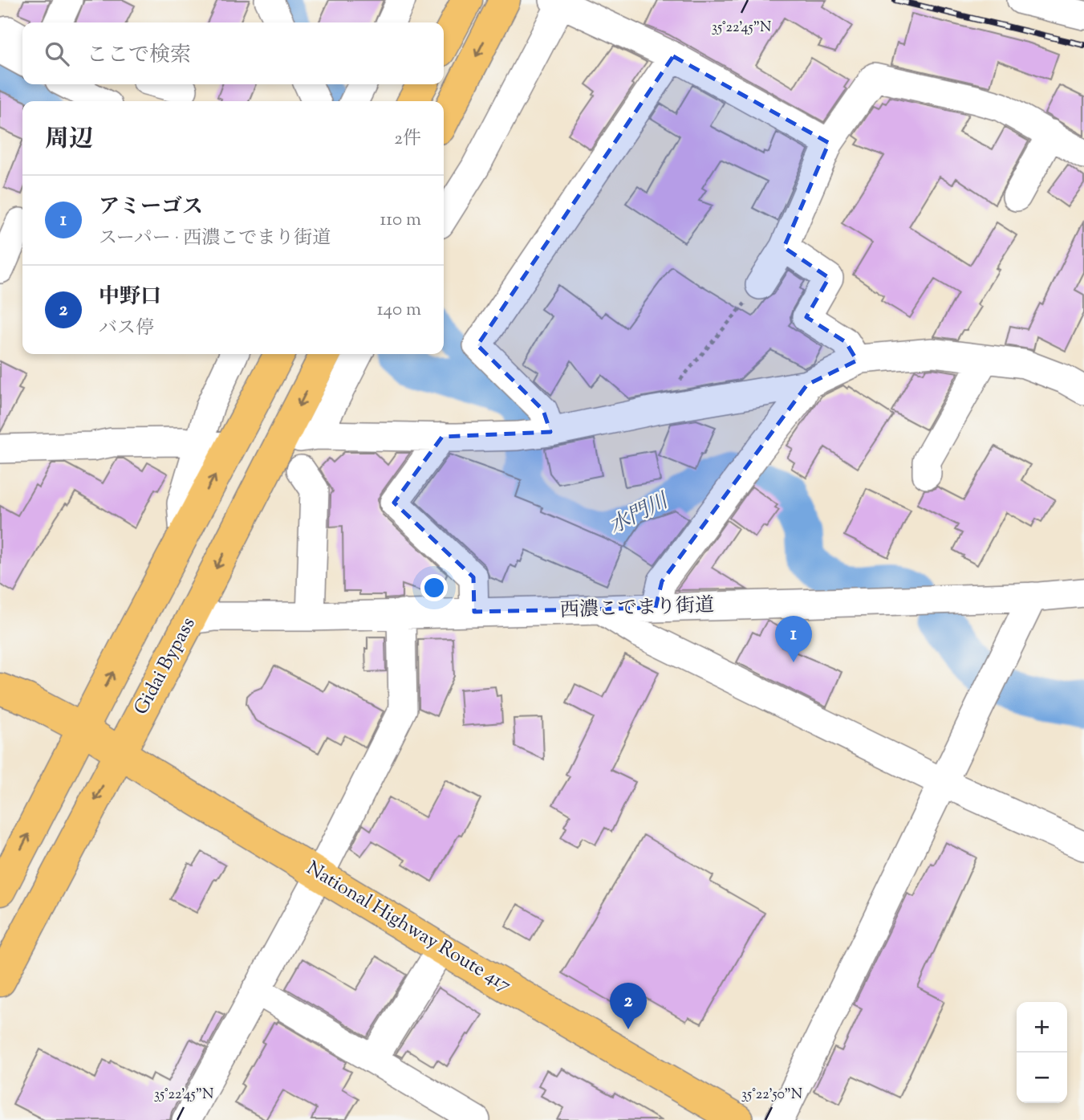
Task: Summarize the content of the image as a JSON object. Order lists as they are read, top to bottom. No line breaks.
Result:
{"streets":{"main road":["Gidai Bypass","National Highway Route 417"],"street":["西濃こでまり街道"]},"crossings":[["西濃こでまり街道","Gidai Bypass"],["Gidai Bypass","National Highway Route 417"]],"water":["水門川"],"page":{"search":"ここで検索","heading":["周辺","2件"],"list":[{"mark":"1","name":"アミーゴス","note":"スーパー · 西濃こでまり街道","value":"110 m"},{"mark":"2","name":"中野口","note":"バス停","value":"140 m"}],"pins":["1","2"],"map_buttons":["+","−"]},"coordinates":["35°22'45\"N","35°22'50\"N"]}
